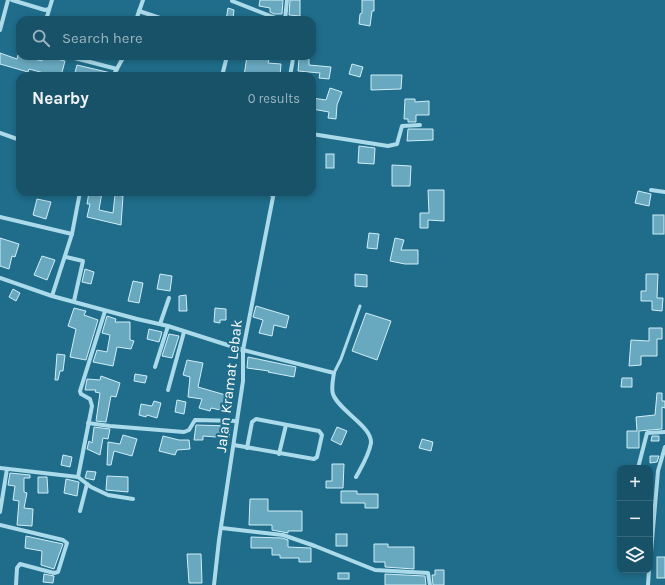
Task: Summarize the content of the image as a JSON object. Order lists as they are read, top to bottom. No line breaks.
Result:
{"streets":{"street":["Jalan Kramat Lebak"]},"page":{"search":"Search here","heading":["Nearby","0 results"],"map_buttons":["+","−"]}}
